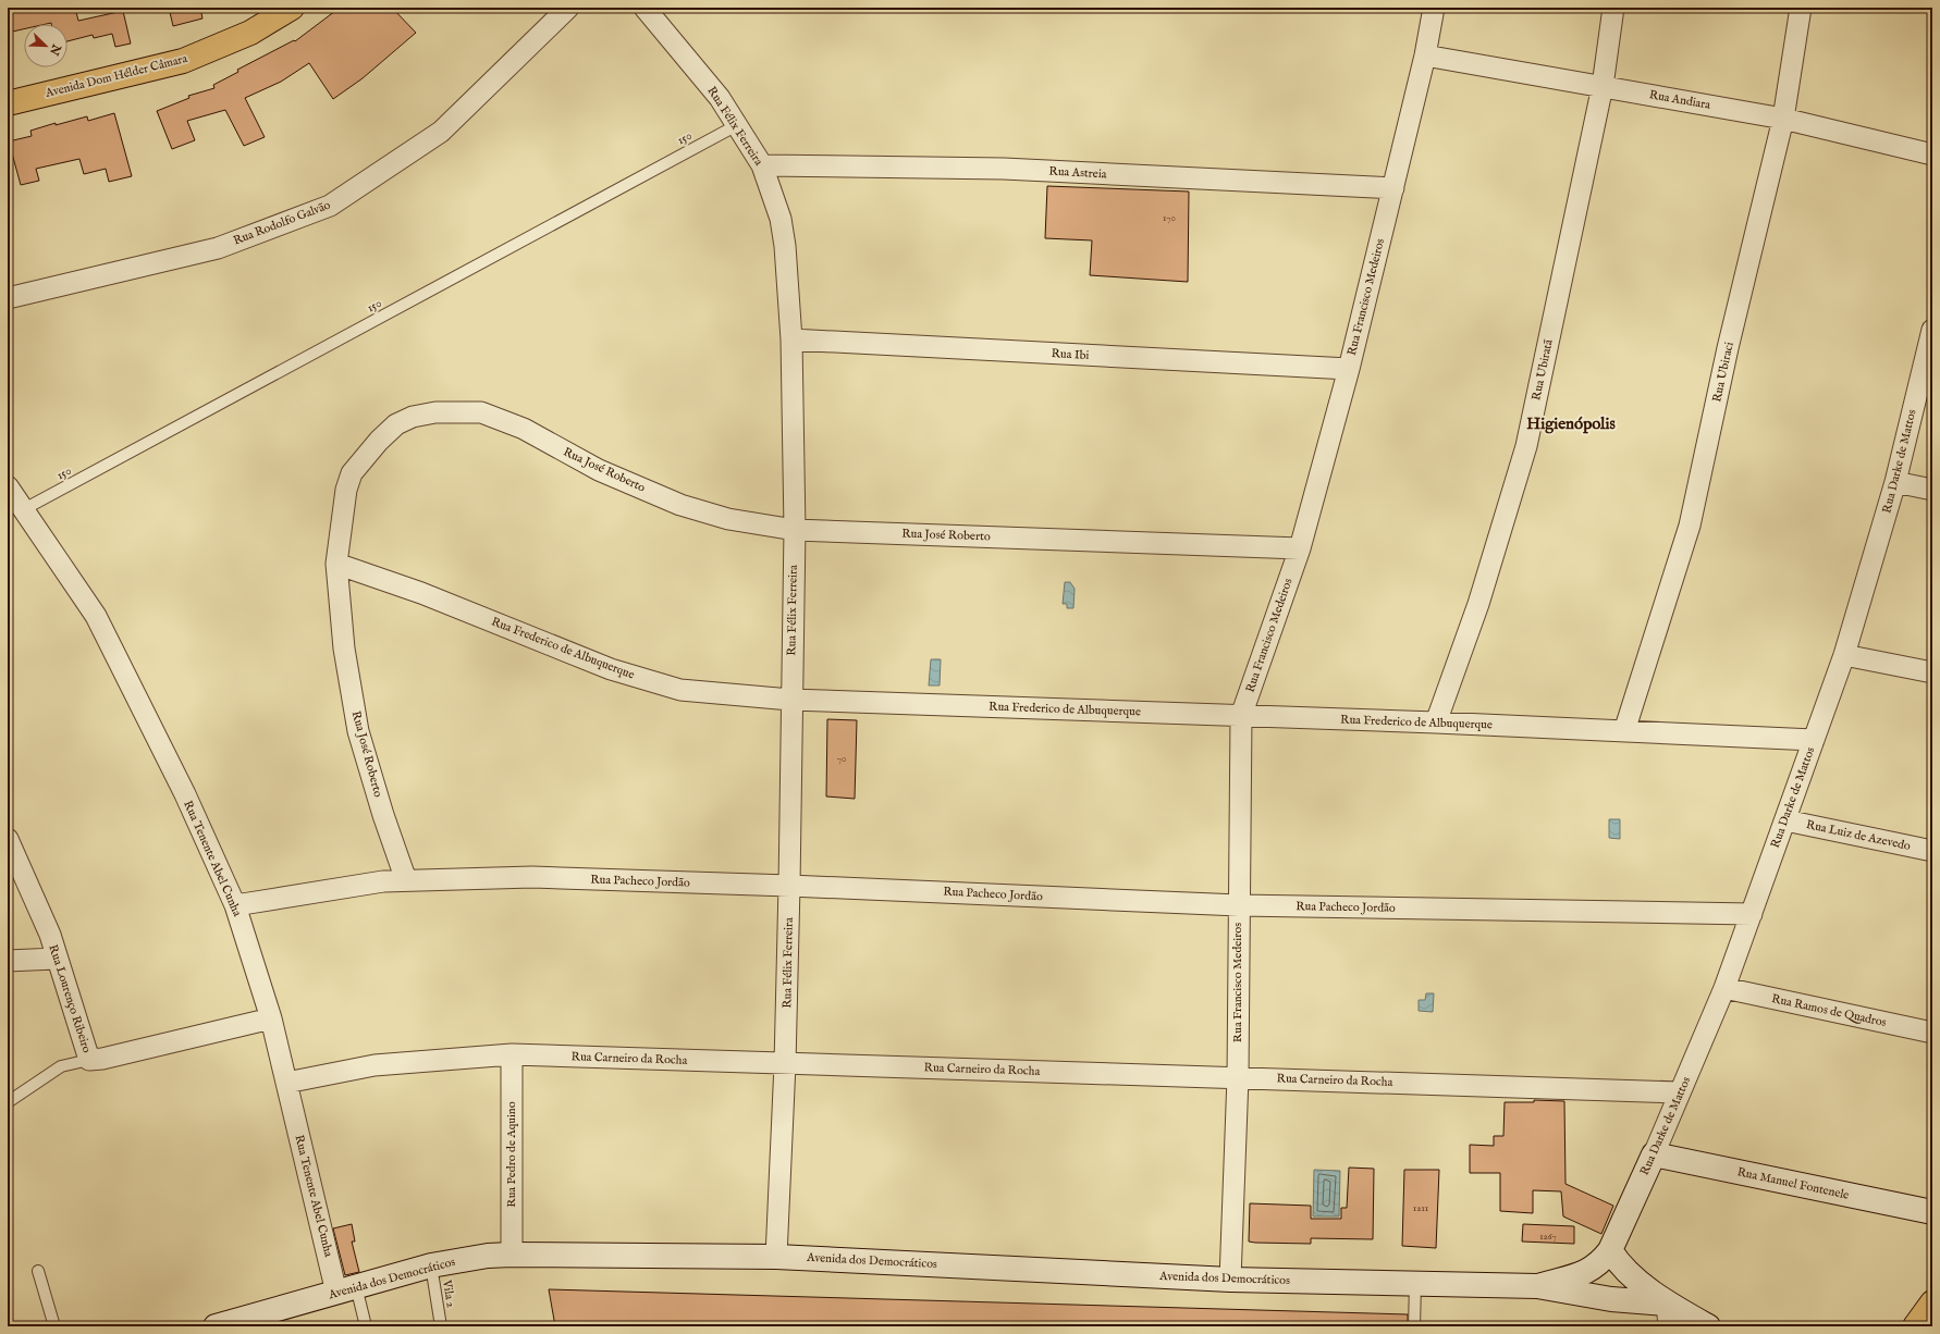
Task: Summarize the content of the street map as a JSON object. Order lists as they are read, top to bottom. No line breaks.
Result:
{"streets":{"main road":["Avenida Dom Hélder Câmara"],"street":["Rua Andiara","Rua Félix Ferreira","Rua Astreia","Rua Rodolfo Galvão","Rua Francisco Medeiros","Rua Ibi","Rua Ubiratã","Rua Ubiraci","Rua Darke de Mattos","Rua José Roberto","Rua Frederico de Albuquerque","Rua Luiz de Azevedo","Rua Tenente Abel Cunha","Rua Pacheco Jordão","Rua Lourenço Ribeiro","Rua Ramos de Quadros","Rua Carneiro da Rocha","Rua Pedro de Aquino","Rua Manuel Fontenele","Avenida dos Democráticos"],"lane":["150","Vila 2"]},"crossings":[["Rua Andiara","Rua Francisco Medeiros"],["Rua Andiara","Rua Ubiratã"],["Rua Andiara","Rua Ubiraci"],["Rua Félix Ferreira","150"],["Rua Félix Ferreira","Rua Astreia"],["Rua Félix Ferreira","Rua Ibi"],["Rua Félix Ferreira","Rua José Roberto"],["Rua Félix Ferreira","Rua Frederico de Albuquerque"],["Rua Félix Ferreira","Rua Pacheco Jordão"],["Rua Félix Ferreira","Rua Carneiro da Rocha"],["Rua Félix Ferreira","Avenida dos Democráticos"],["150","Rua Tenente Abel Cunha"],["Rua Astreia","Rua Francisco Medeiros"],["Rua Francisco Medeiros","Rua Ibi"],["Rua Francisco Medeiros","Rua José Roberto"],["Rua Francisco Medeiros","Rua Frederico de Albuquerque"],["Rua Francisco Medeiros","Rua Pacheco Jordão"],["Rua Francisco Medeiros","Rua Carneiro da Rocha"],["Rua Francisco Medeiros","Avenida dos Democráticos"],["Rua Ubiratã","Rua Frederico de Albuquerque"],["Rua Ubiraci","Rua Frederico de Albuquerque"],["Rua Darke de Mattos","Rua Frederico de Albuquerque"],["Rua Darke de Mattos","Rua Luiz de Azevedo"],["Rua Darke de Mattos","Rua Pacheco Jordão"],["Rua Darke de Mattos","Rua Ramos de Quadros"],["Rua Darke de Mattos","Rua Carneiro da Rocha"],["Rua Darke de Mattos","Rua Manuel Fontenele"],["Rua Darke de Mattos","Avenida dos Democráticos"],["Rua José Roberto","Rua Frederico de Albuquerque"],["Rua José Roberto","Rua Pacheco Jordão"],["Rua Tenente Abel Cunha","Rua Pacheco Jordão"],["Rua Tenente Abel Cunha","Rua Lourenço Ribeiro"],["Rua Tenente Abel Cunha","Rua Carneiro da Rocha"],["Rua Tenente Abel Cunha","Avenida dos Democráticos"],["Rua Carneiro da Rocha","Rua Pedro de Aquino"],["Rua Pedro de Aquino","Avenida dos Democráticos"],["Avenida dos Democráticos","Vila 2"]],"districts":["Higienópolis"],"house_numbers":["170","70","1211","1267"],"north":"bottom right"}
